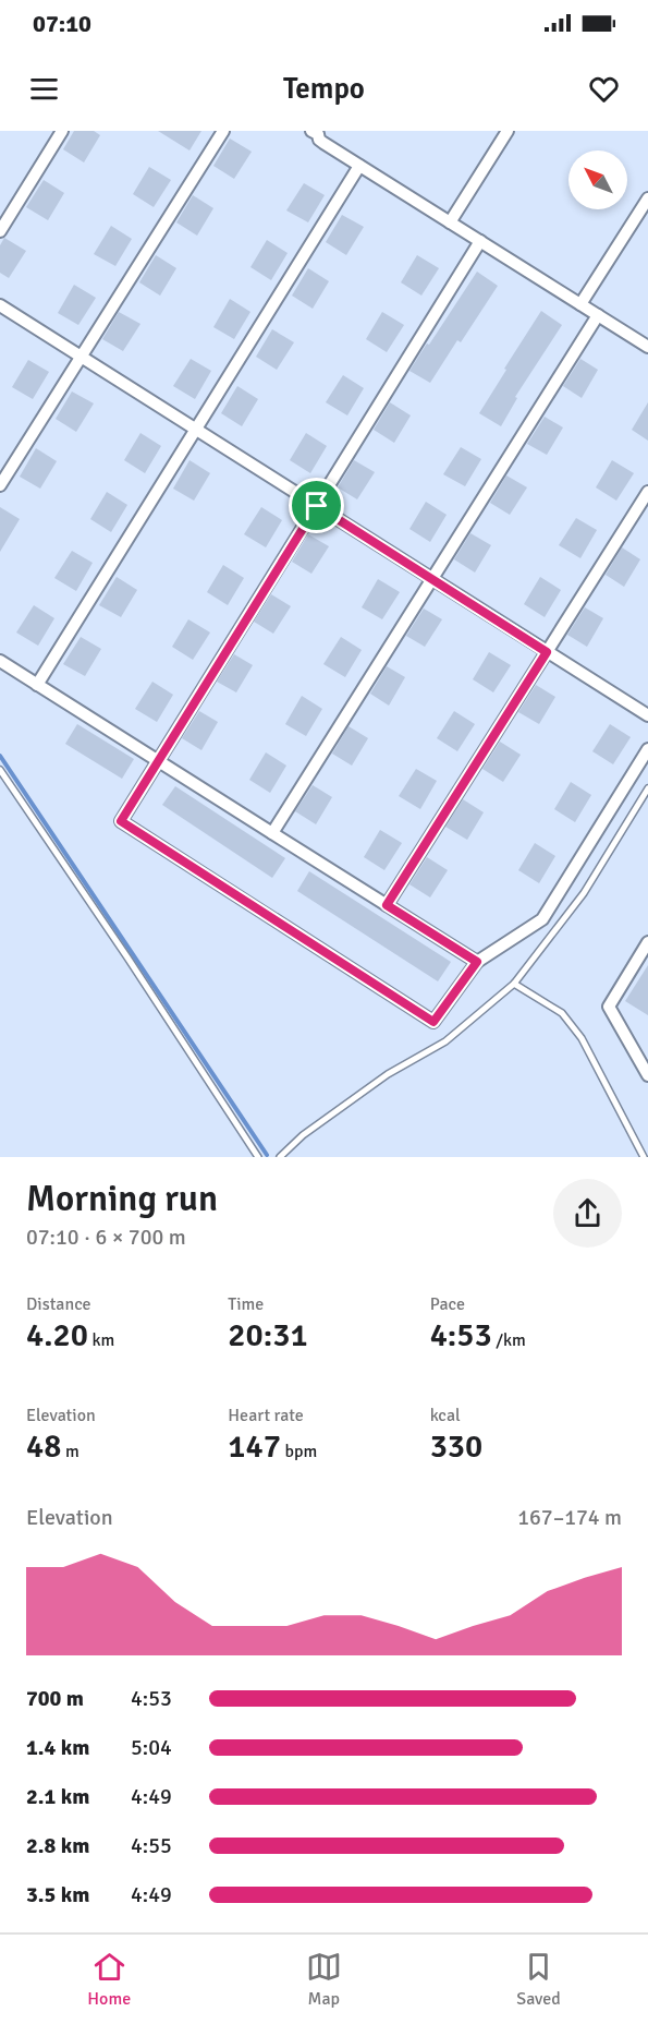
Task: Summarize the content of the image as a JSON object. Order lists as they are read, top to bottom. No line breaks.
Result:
{"north":"top left","page":{"status":"07:10","header":"Tempo","heading":["Morning run","07:10 · 6 × 700 m"],"stats":[["Distance","4.20 km"],["Time","20:31"],["Pace","4:53 /km"],["Elevation","48 m"],["Heart rate","147 bpm"],["kcal","330"]],"chart":["Elevation","167–174 m"],"list":[{"name":"700 m","note":"4:53"},{"name":"1.4 km","note":"5:04"},{"name":"2.1 km","note":"4:49"},{"name":"2.8 km","note":"4:55"},{"name":"3.5 km","note":"4:49"}],"tabs":["Home","Map","Saved"]}}
